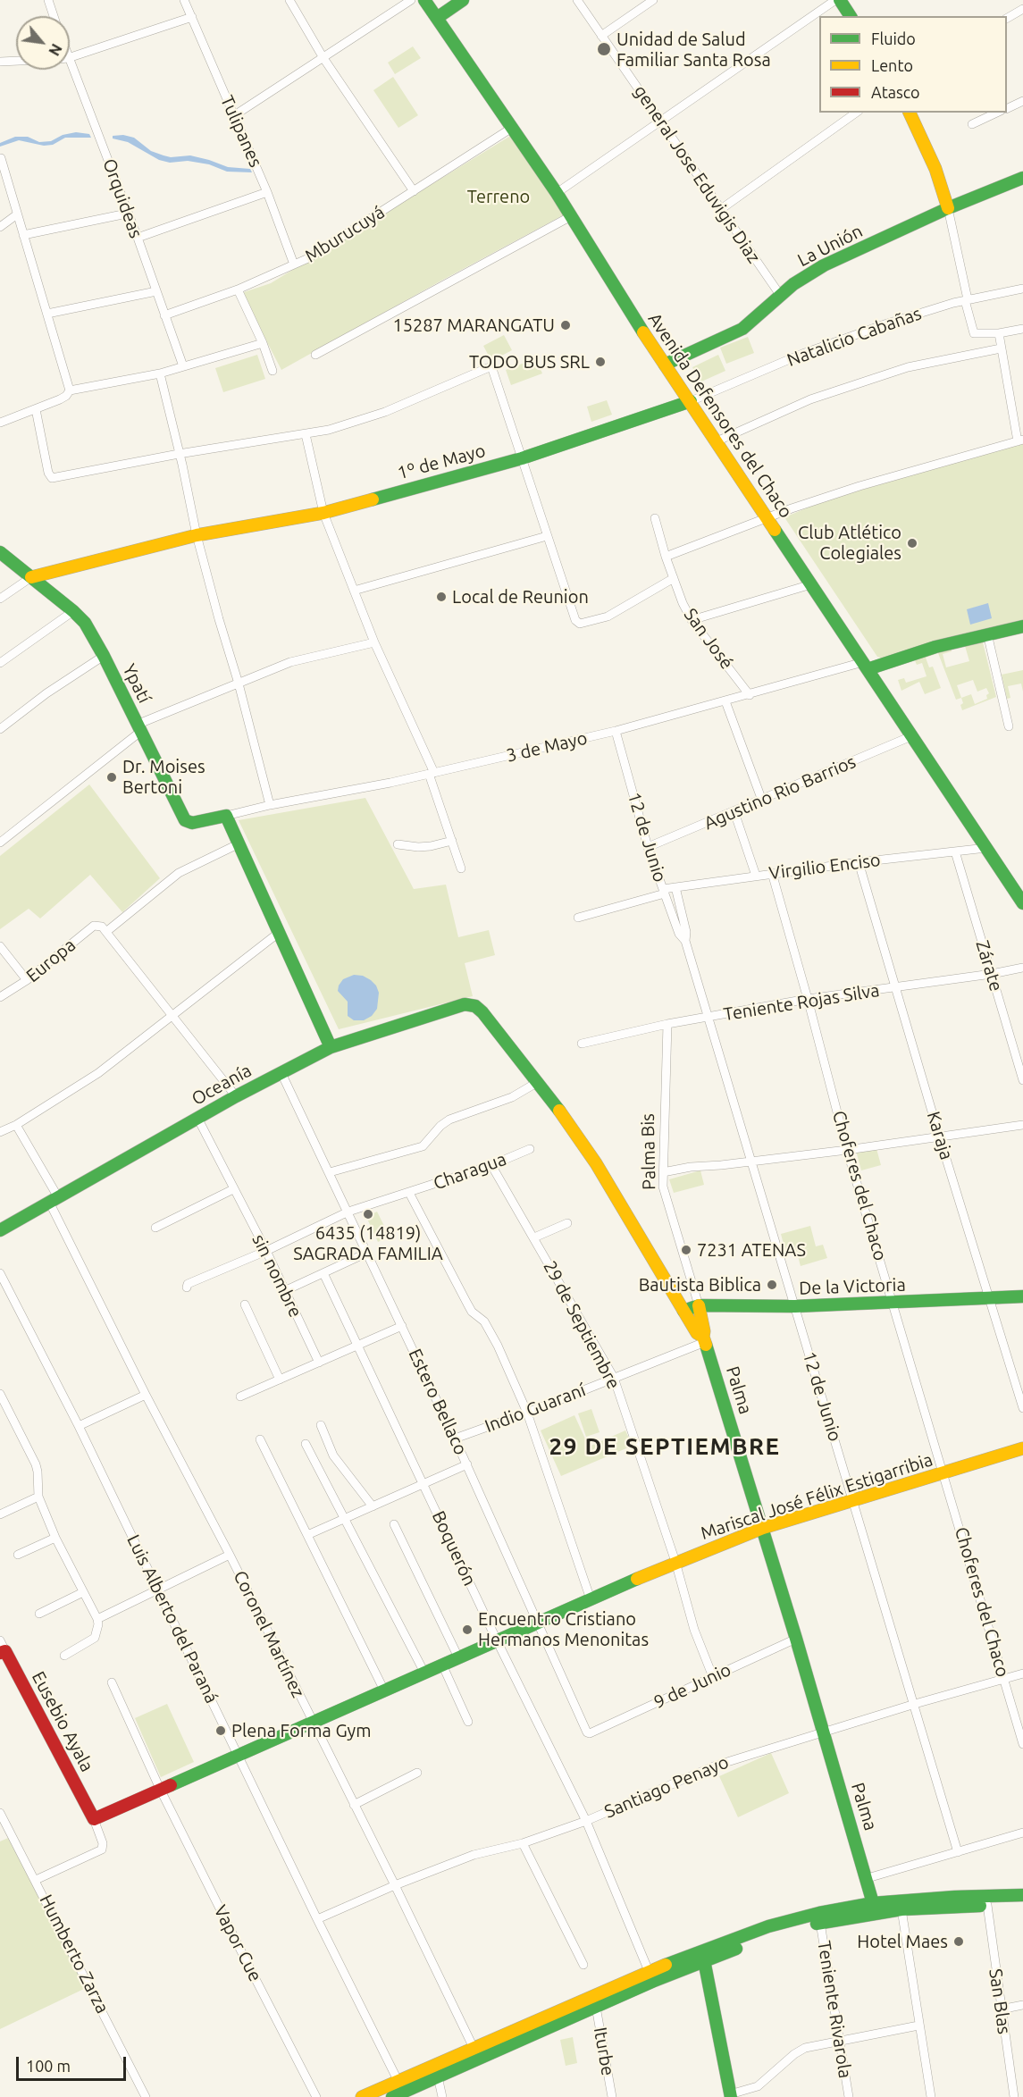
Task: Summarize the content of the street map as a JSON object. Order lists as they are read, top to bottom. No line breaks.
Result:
{"streets":{"main road":["La Unión","Avenida Defensores del Chaco","1º de Mayo","Ypatí","Oceanía","Palma Bis","De la Victoria","Palma","Mariscal José Félix Estigarribia","Eusebio Ayala"],"street":["Tulipanes","general Jose Eduvigis Diaz","Orquideas","Mburucuyá","Natalicio Cabañas","San José","3 de Mayo","Agustino Rio Barrios","12 de Junio","Virgilio Enciso","Europa","Zárate","Teniente Rojas Silva","Karaja","Charagua","Choferes del Chaco","sin nombre","29 de Septiembre","Estero Bellaco","Indio Guaraní","Boquerón","Luis Alberto del Paraná","Coronel Martínez","9 de Junio","Santiago Penayo","Vapor Cue","Humberto Zarza","San Blas","Teniente Rivarola","Iturbe"]},"crossings":[["Tulipanes","Mburucuyá"],["general Jose Eduvigis Diaz","La Unión"],["Orquideas","Mburucuyá"],["Mburucuyá","Avenida Defensores del Chaco"],["La Unión","Avenida Defensores del Chaco"],["Natalicio Cabañas","Avenida Defensores del Chaco"],["Natalicio Cabañas","1º de Mayo"],["Avenida Defensores del Chaco","1º de Mayo"],["Avenida Defensores del Chaco","3 de Mayo"],["Avenida Defensores del Chaco","Agustino Rio Barrios"],["Avenida Defensores del Chaco","Virgilio Enciso"],["1º de Mayo","Ypatí"],["San José","3 de Mayo"],["Ypatí","3 de Mayo"],["3 de Mayo","12 de Junio"],["Agustino Rio Barrios","12 de Junio"],["12 de Junio","Virgilio Enciso"],["12 de Junio","Teniente Rojas Silva"],["12 de Junio","De la Victoria"],["12 de Junio","Mariscal José Félix Estigarribia"],["12 de Junio","Santiago Penayo"],["Virgilio Enciso","Zárate"],["Virgilio Enciso","Karaja"],["Virgilio Enciso","Choferes del Chaco"],["Zárate","Teniente Rojas Silva"],["Teniente Rojas Silva","Karaja"],["Teniente Rojas Silva","Palma Bis"],["Teniente Rojas Silva","Choferes del Chaco"],["Oceanía","sin nombre"],["Oceanía","Palma"],["Oceanía","Estero Bellaco"],["Oceanía","Coronel Martínez"],["Karaja","De la Victoria"],["Palma Bis","De la Victoria"],["Palma Bis","Palma"],["Palma Bis","Indio Guaraní"],["Charagua","sin nombre"],["Charagua","29 de Septiembre"],["Charagua","Estero Bellaco"],["Choferes del Chaco","De la Victoria"],["Choferes del Chaco","Mariscal José Félix Estigarribia"],["Choferes del Chaco","Santiago Penayo"],["De la Victoria","Palma"],["29 de Septiembre","Indio Guaraní"],["29 de Septiembre","Mariscal José Félix Estigarribia"],["29 de Septiembre","9 de Junio"],["Palma","Indio Guaraní"],["Palma","Mariscal José Félix Estigarribia"],["Palma","9 de Junio"],["Palma","Santiago Penayo"],["Estero Bellaco","Indio Guaraní"],["Estero Bellaco","Mariscal José Félix Estigarribia"],["Estero Bellaco","9 de Junio"],["Mariscal José Félix Estigarribia","Boquerón"],["Mariscal José Félix Estigarribia","Luis Alberto del Paraná"],["Mariscal José Félix Estigarribia","Coronel Martínez"],["Mariscal José Félix Estigarribia","Eusebio Ayala"],["Mariscal José Félix Estigarribia","Vapor Cue"],["Boquerón","Santiago Penayo"],["Luis Alberto del Paraná","Santiago Penayo"],["Coronel Martínez","Santiago Penayo"]],"districts":["29 DE SEPTIEMBRE"],"parks":["Terreno"],"places":["Unidad de Salud Familiar Santa Rosa","15287 MARANGATU","TODO BUS SRL","Club Atlético Colegiales","Local de Reunion","Dr. Moises Bertoni","6435 (14819) SAGRADA FAMILIA","7231 ATENAS","Bautista Biblica","Encuentro Cristiano Hermanos Menonitas","Plena Forma Gym","Hotel Maes"],"legend":["Fluido","Lento","Atasco"],"scale_bar":"100 m","north":"bottom right"}
